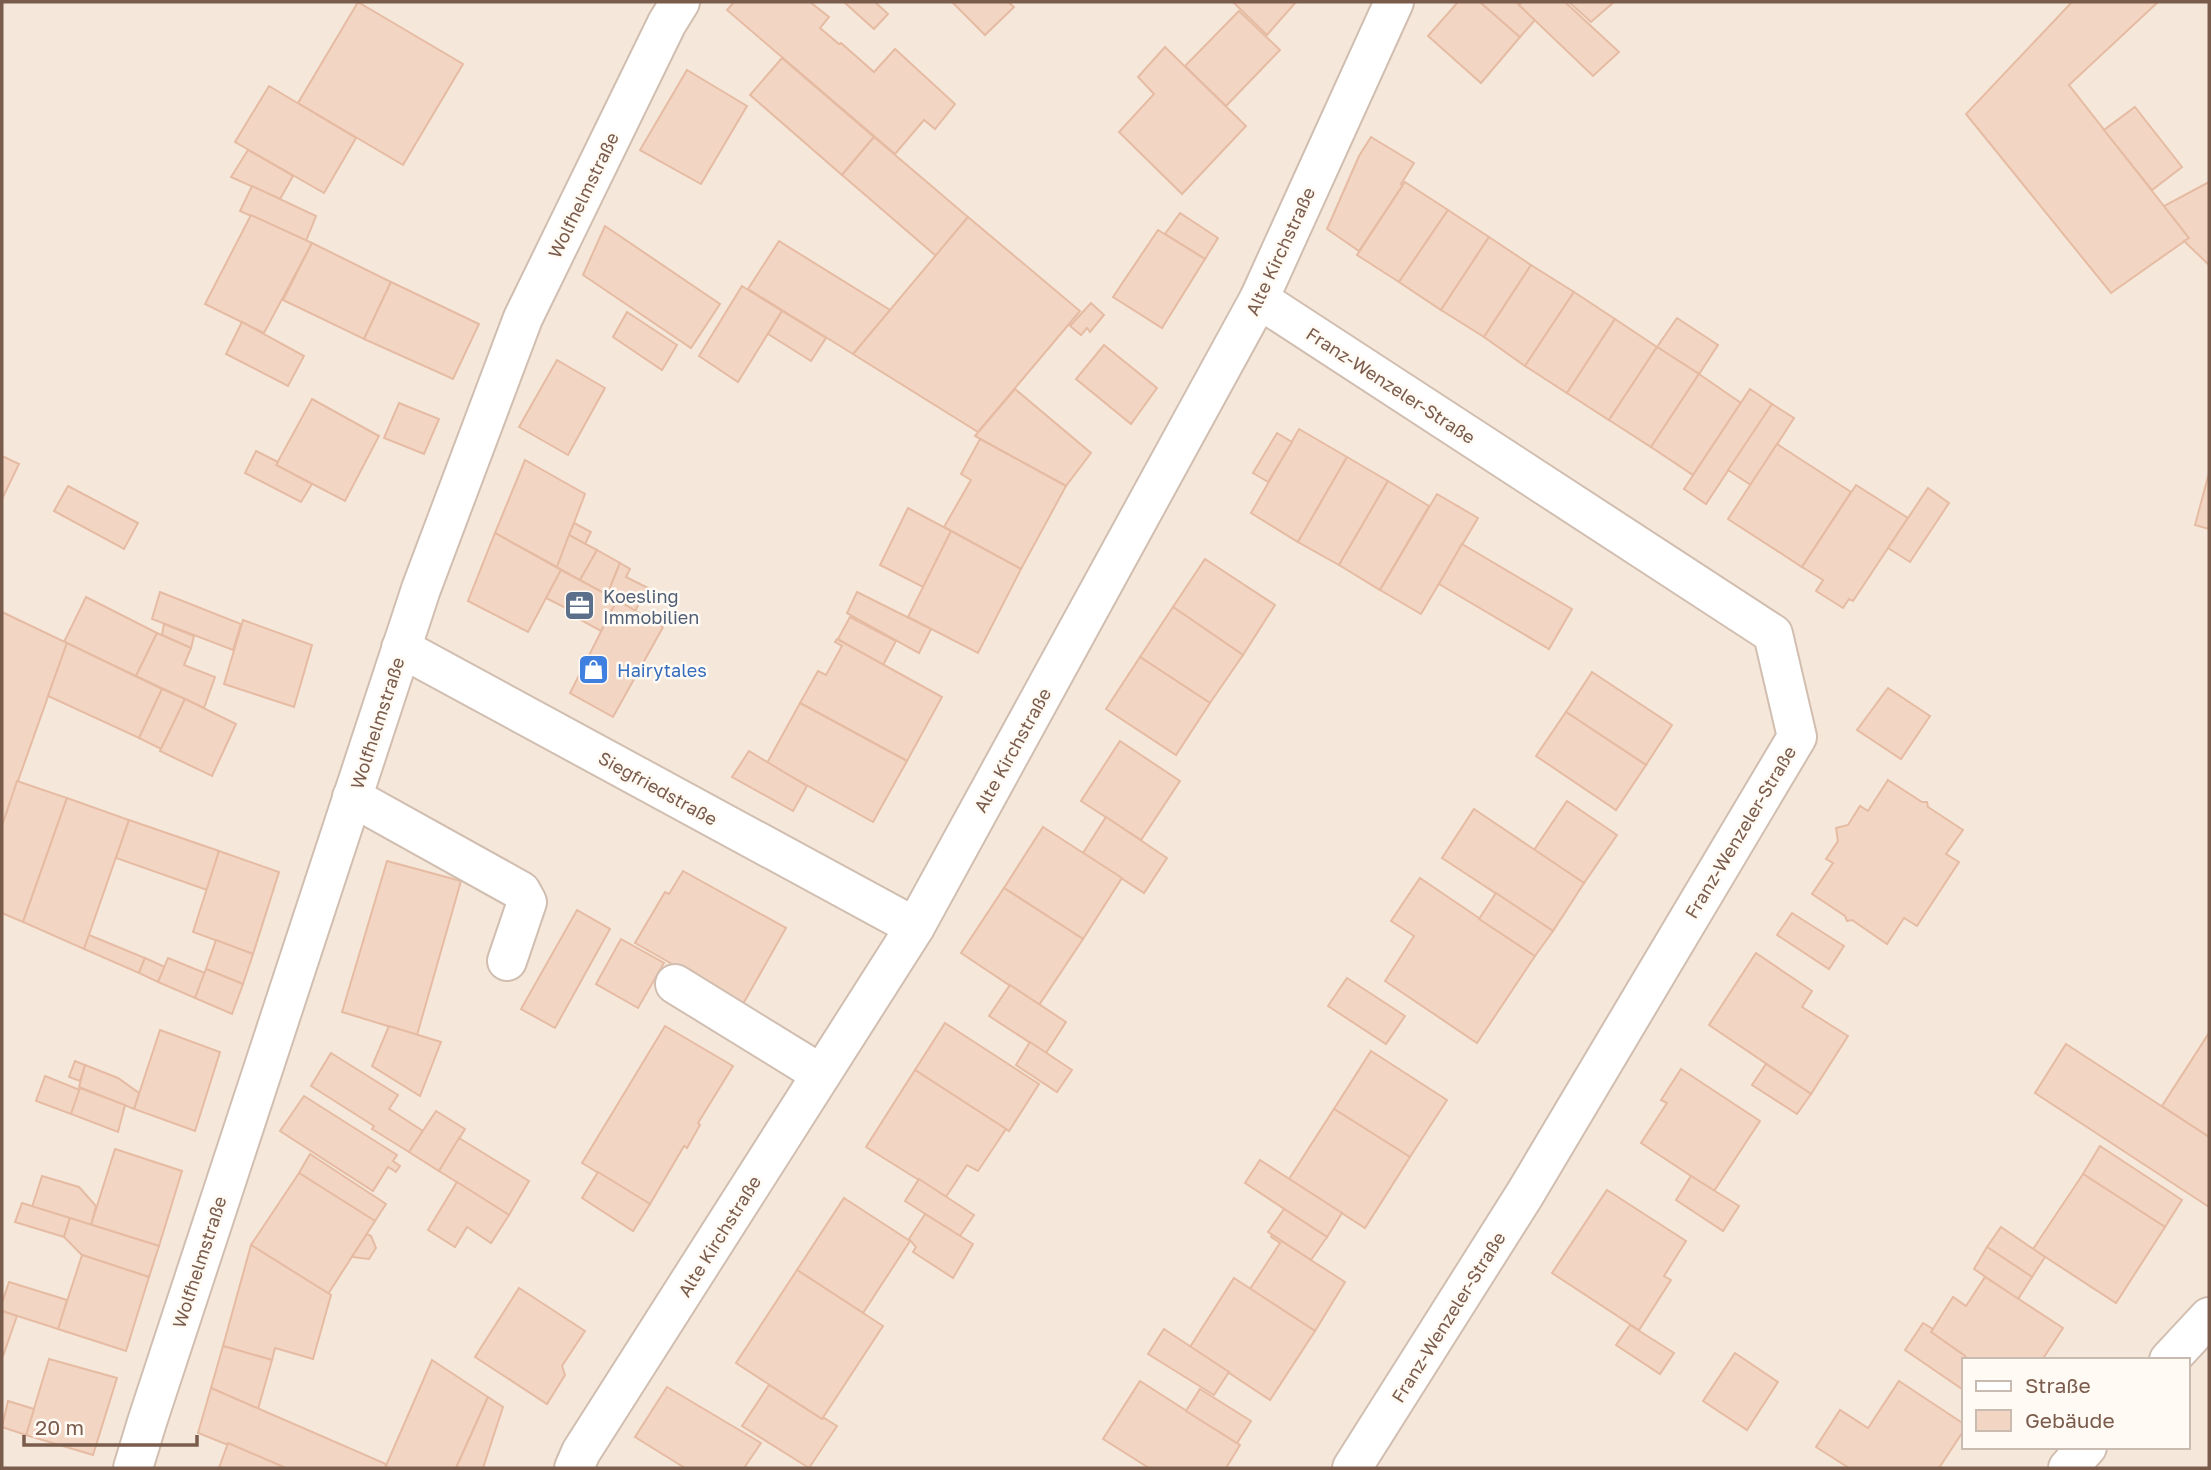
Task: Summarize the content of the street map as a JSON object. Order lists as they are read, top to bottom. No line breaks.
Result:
{"streets":{"street":["Wolfhelmstraße","Alte Kirchstraße","Franz-Wenzeler-Straße","Siegfriedstraße"]},"crossings":[["Wolfhelmstraße","Siegfriedstraße"],["Alte Kirchstraße","Franz-Wenzeler-Straße"],["Alte Kirchstraße","Siegfriedstraße"]],"places":{"office":["Koesling Immobilien"],"shop":["Hairytales"]},"legend":["Straße","Gebäude"],"scale_bar":"20 m"}
